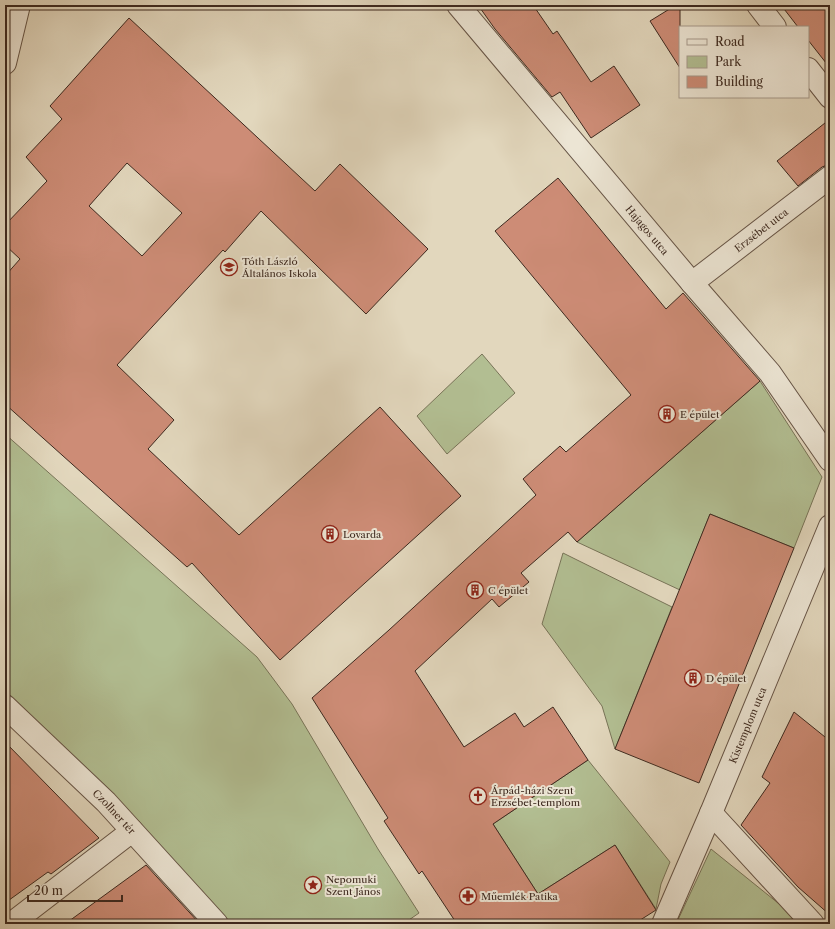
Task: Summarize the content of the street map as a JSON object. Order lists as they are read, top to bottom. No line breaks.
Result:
{"streets":{"street":["Hajagos utca","Erzsébet utca","Kistemplom utca","Czollner tér"]},"crossings":[["Hajagos utca","Erzsébet utca"]],"places":{"school or university":["Tóth László Általános Iskola"],"building":["E épület","Lovarda","C épület","D épület"],"church":["Árpád-házi Szent Erzsébet-templom"],"place":["Nepomuki Szent János"],"pharmacy":["Műemlék Patika"]},"legend":["Road","Park","Building"],"scale_bar":"20 m"}
